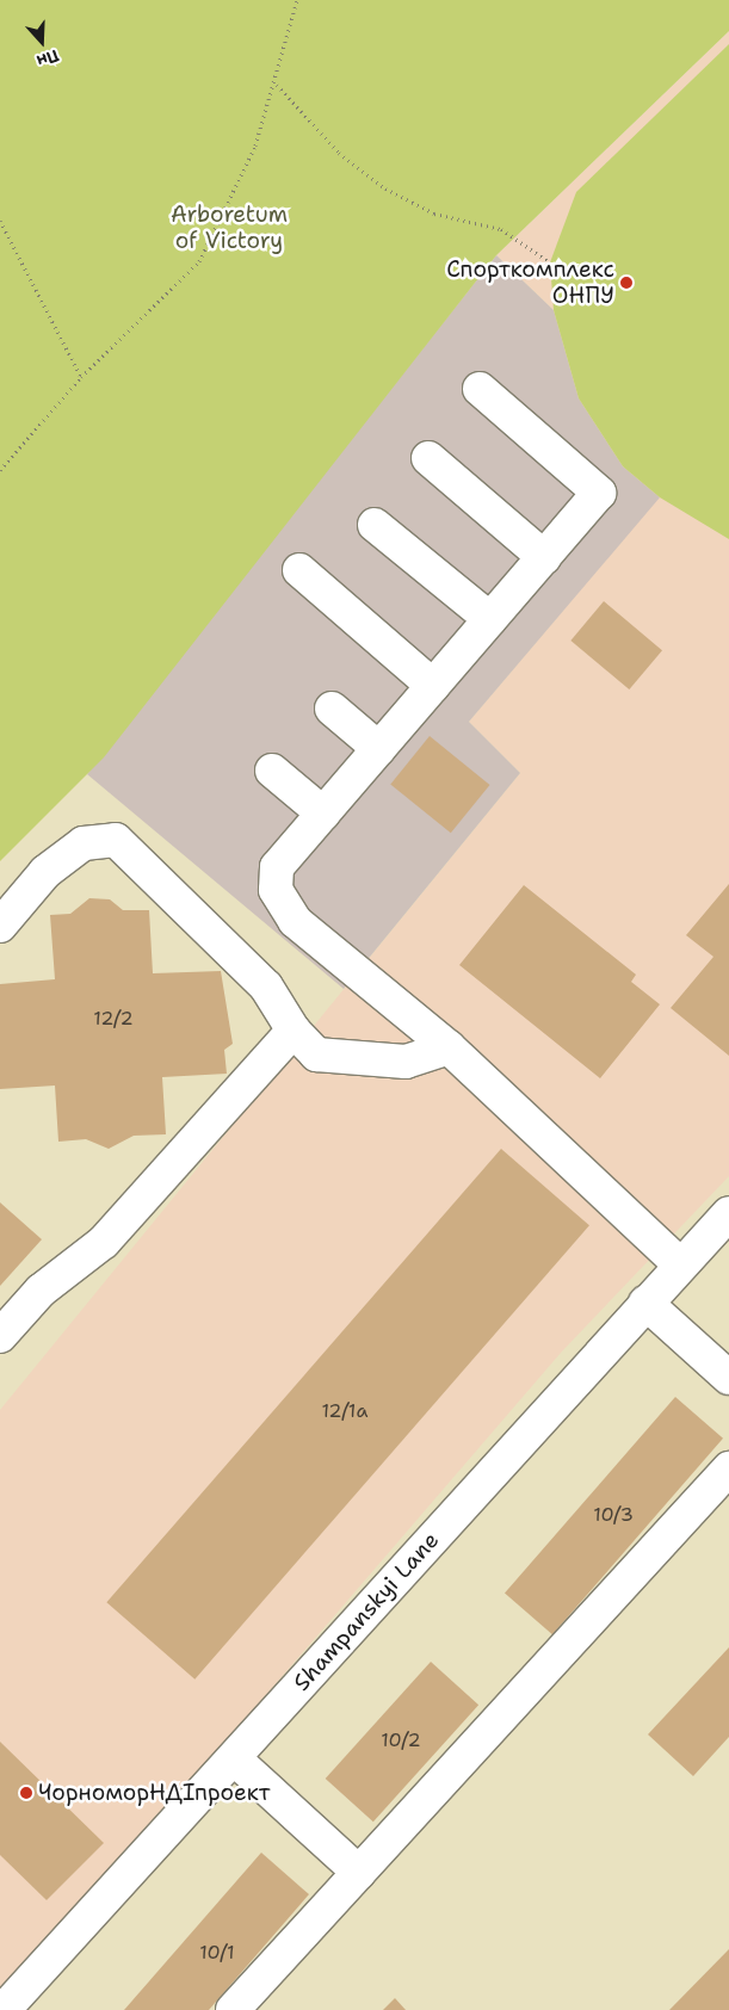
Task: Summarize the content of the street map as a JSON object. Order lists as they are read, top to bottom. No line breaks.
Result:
{"streets":{"street":["Shampanskyi Lane"]},"parks":["Arboretum of Victory"],"places":["Спорткомплекс ОНПУ","ЧорноморНДІпроект"],"house_numbers":["12/2","12/1а","10/3","10/2","10/1"],"north":"bottom"}
